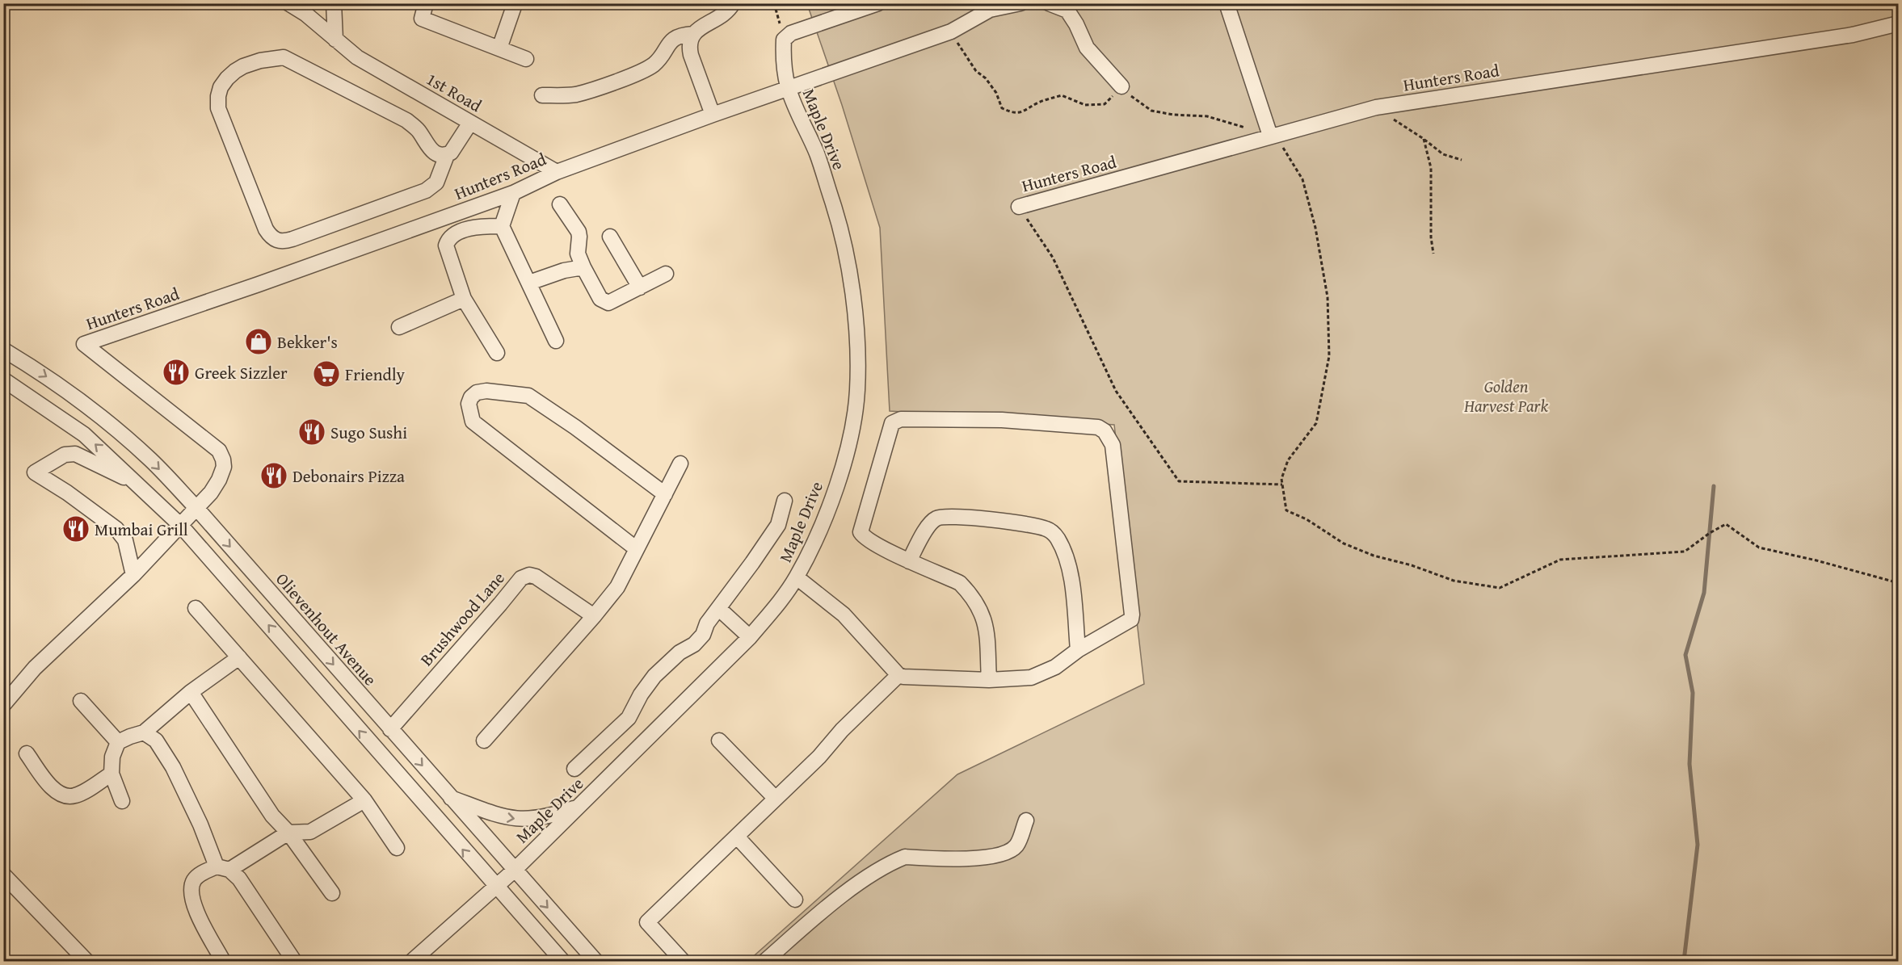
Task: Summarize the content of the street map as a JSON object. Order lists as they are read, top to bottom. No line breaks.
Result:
{"streets":{"street":["Hunters Road","1st Road","Maple Drive","Brushwood Lane","Olievenhout Avenue"]},"crossings":[["Hunters Road","1st Road"],["Hunters Road","Maple Drive"],["Hunters Road","Olievenhout Avenue"],["Maple Drive","Olievenhout Avenue"],["Brushwood Lane","Olievenhout Avenue"]],"parks":["Golden Harvest Park"],"places":{"shop":["Bekker's"],"restaurant":["Greek Sizzler","Sugo Sushi","Debonairs Pizza","Mumbai Grill"],"supermarket":["Friendly"]}}
